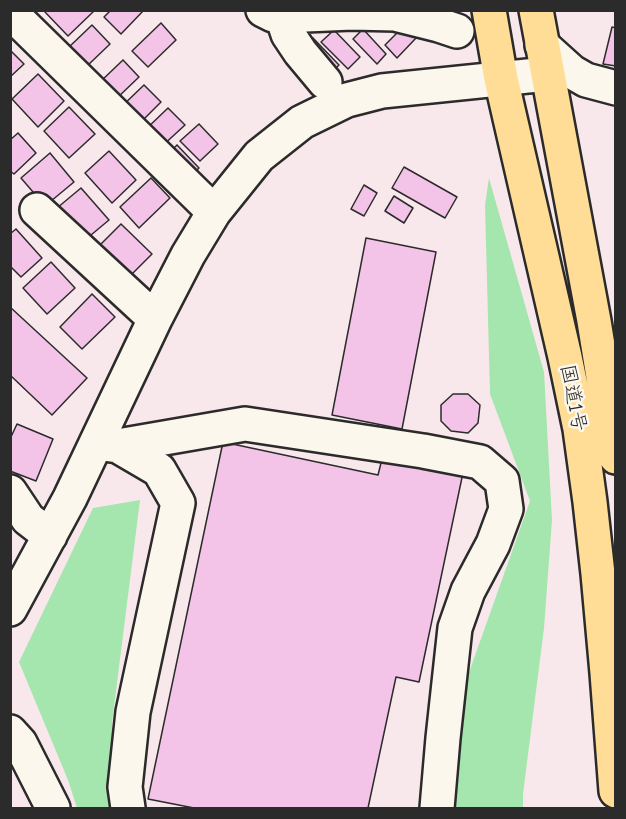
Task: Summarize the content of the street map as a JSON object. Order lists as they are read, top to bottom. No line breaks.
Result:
{"streets":{"highway":["国道1号"]}}
